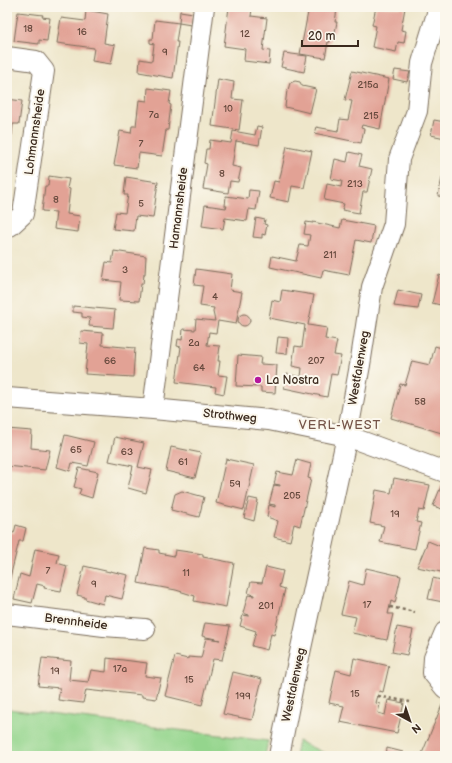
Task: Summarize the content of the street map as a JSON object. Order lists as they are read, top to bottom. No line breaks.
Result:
{"streets":{"street":["Lohmannsheide","Hamannsheide","Westfalenweg","Strothweg","Brennheide"]},"crossings":[["Hamannsheide","Strothweg"],["Westfalenweg","Strothweg"]],"districts":["VERL-WEST"],"places":["La Nostra"],"house_numbers":["18","16","12","9","215a","10","7a","215","7","8","213","8","5","211","3","4","2a","66","207","64","58","65","63","61","59","205","19","7","11","9","17","201","17a","19","15","15","199"],"scale_bar":"20 m","north":"bottom right"}
